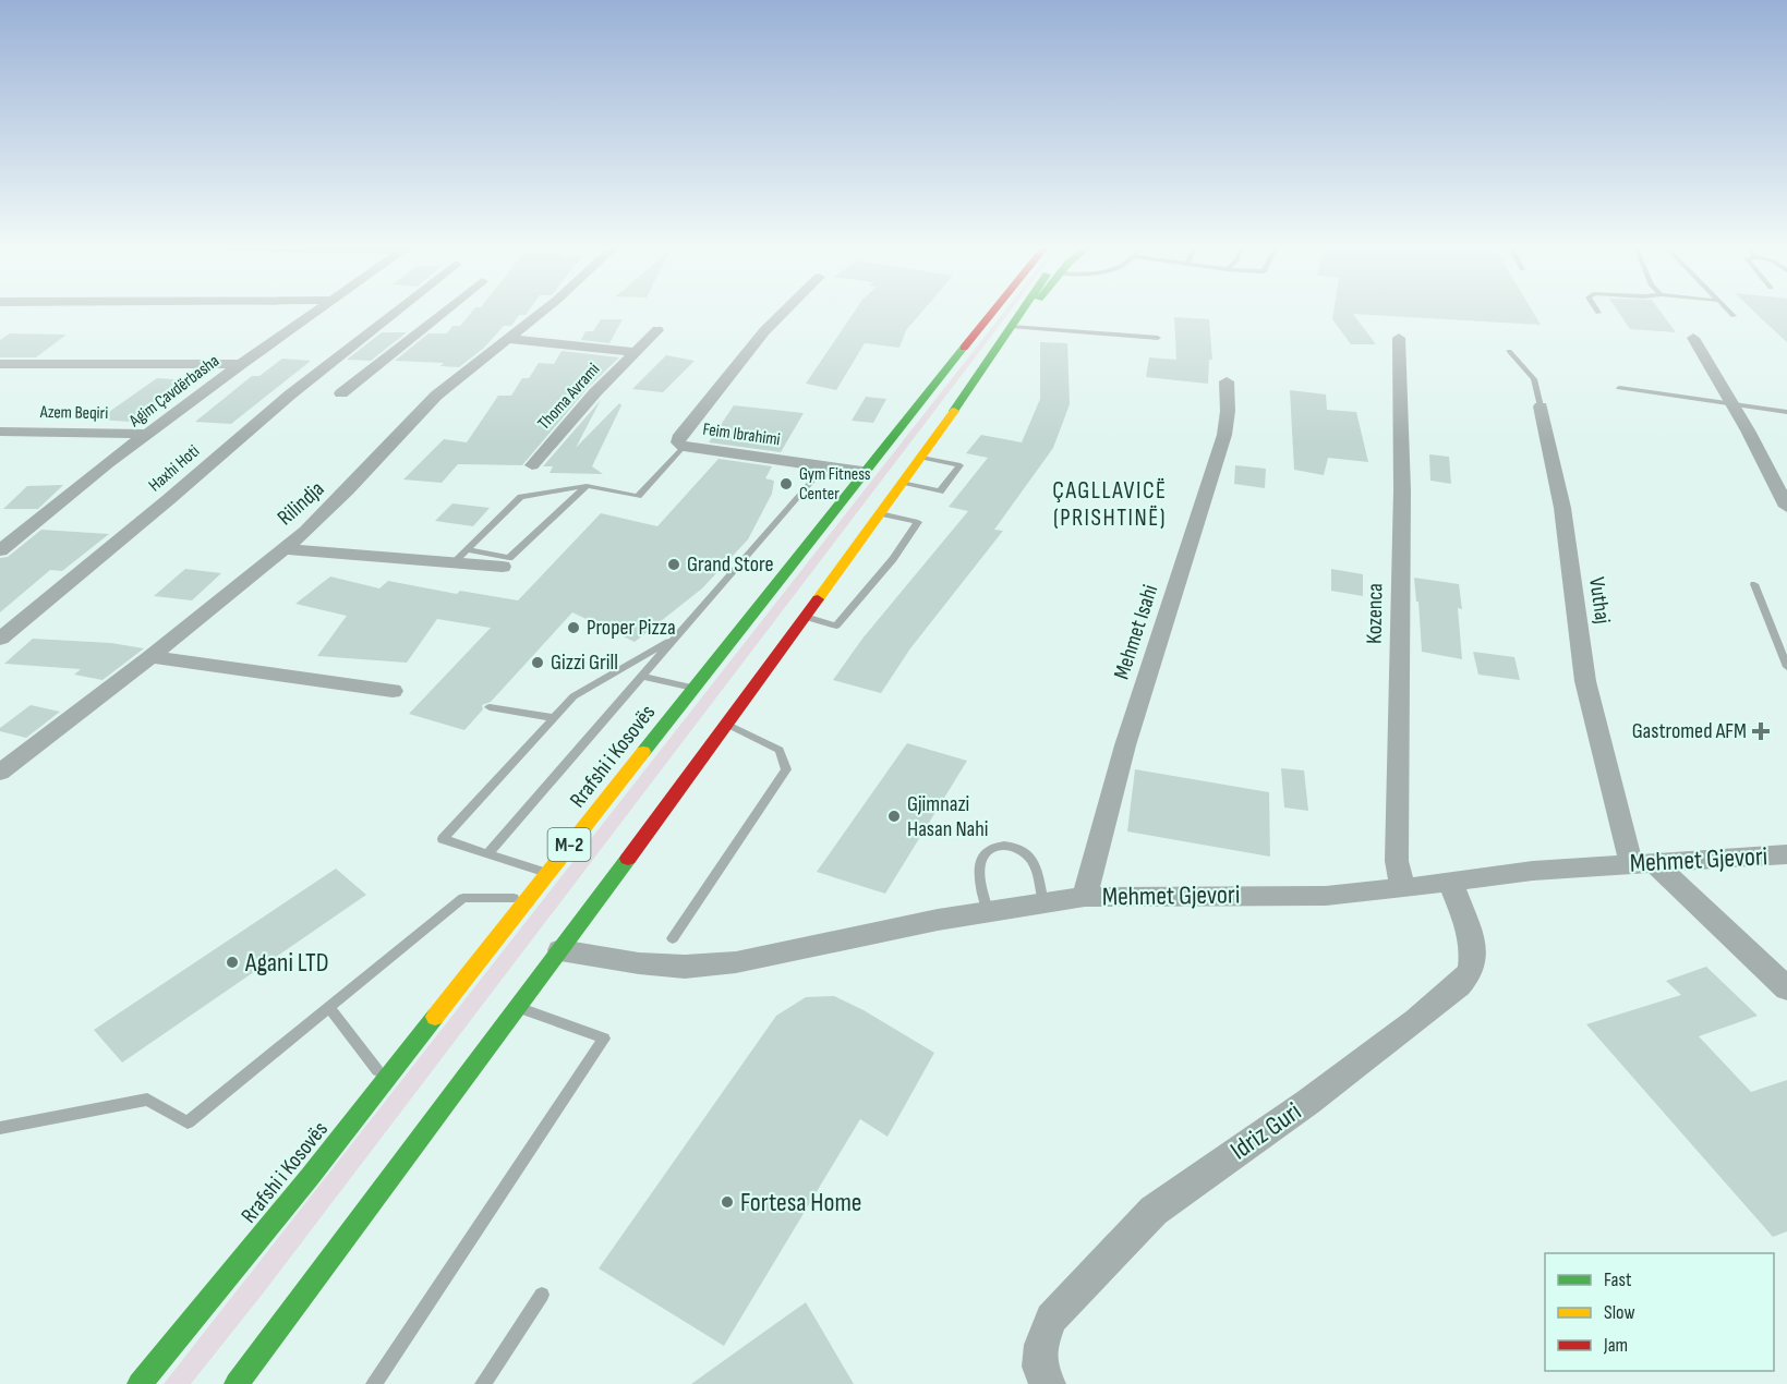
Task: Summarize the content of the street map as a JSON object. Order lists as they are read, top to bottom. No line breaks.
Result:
{"streets":{"highway":["Rrafshi i Kosovës","M-2"],"street":["Agim Çavdërbasha","Thoma Avrami","Azem Beqiri","Feim Ibrahimi","Haxhi Hoti","Rilindja","Vuthaj","Kozenca","Mehmet Isahi","Mehmet Gjevori","Idriz Guri"]},"crossings":[["Agim Çavdërbasha","Azem Beqiri"],["Thoma Avrami","Rilindja"],["Feim Ibrahimi","Rrafshi i Kosovës"],["Vuthaj","Mehmet Gjevori"],["Kozenca","Mehmet Gjevori"],["Mehmet Isahi","Mehmet Gjevori"],["M-2","Mehmet Gjevori"],["Mehmet Gjevori","Idriz Guri"]],"districts":["ÇAGLLAVICË (PRISHTINË)"],"places":{"other":["Gym Fitness Center","Grand Store","Proper Pizza","Gizzi Grill","Gjimnazi Hasan Nahi","Agani LTD","Fortesa Home"],"health":["Gastromed AFM"]},"legend":["Fast","Slow","Jam"]}
